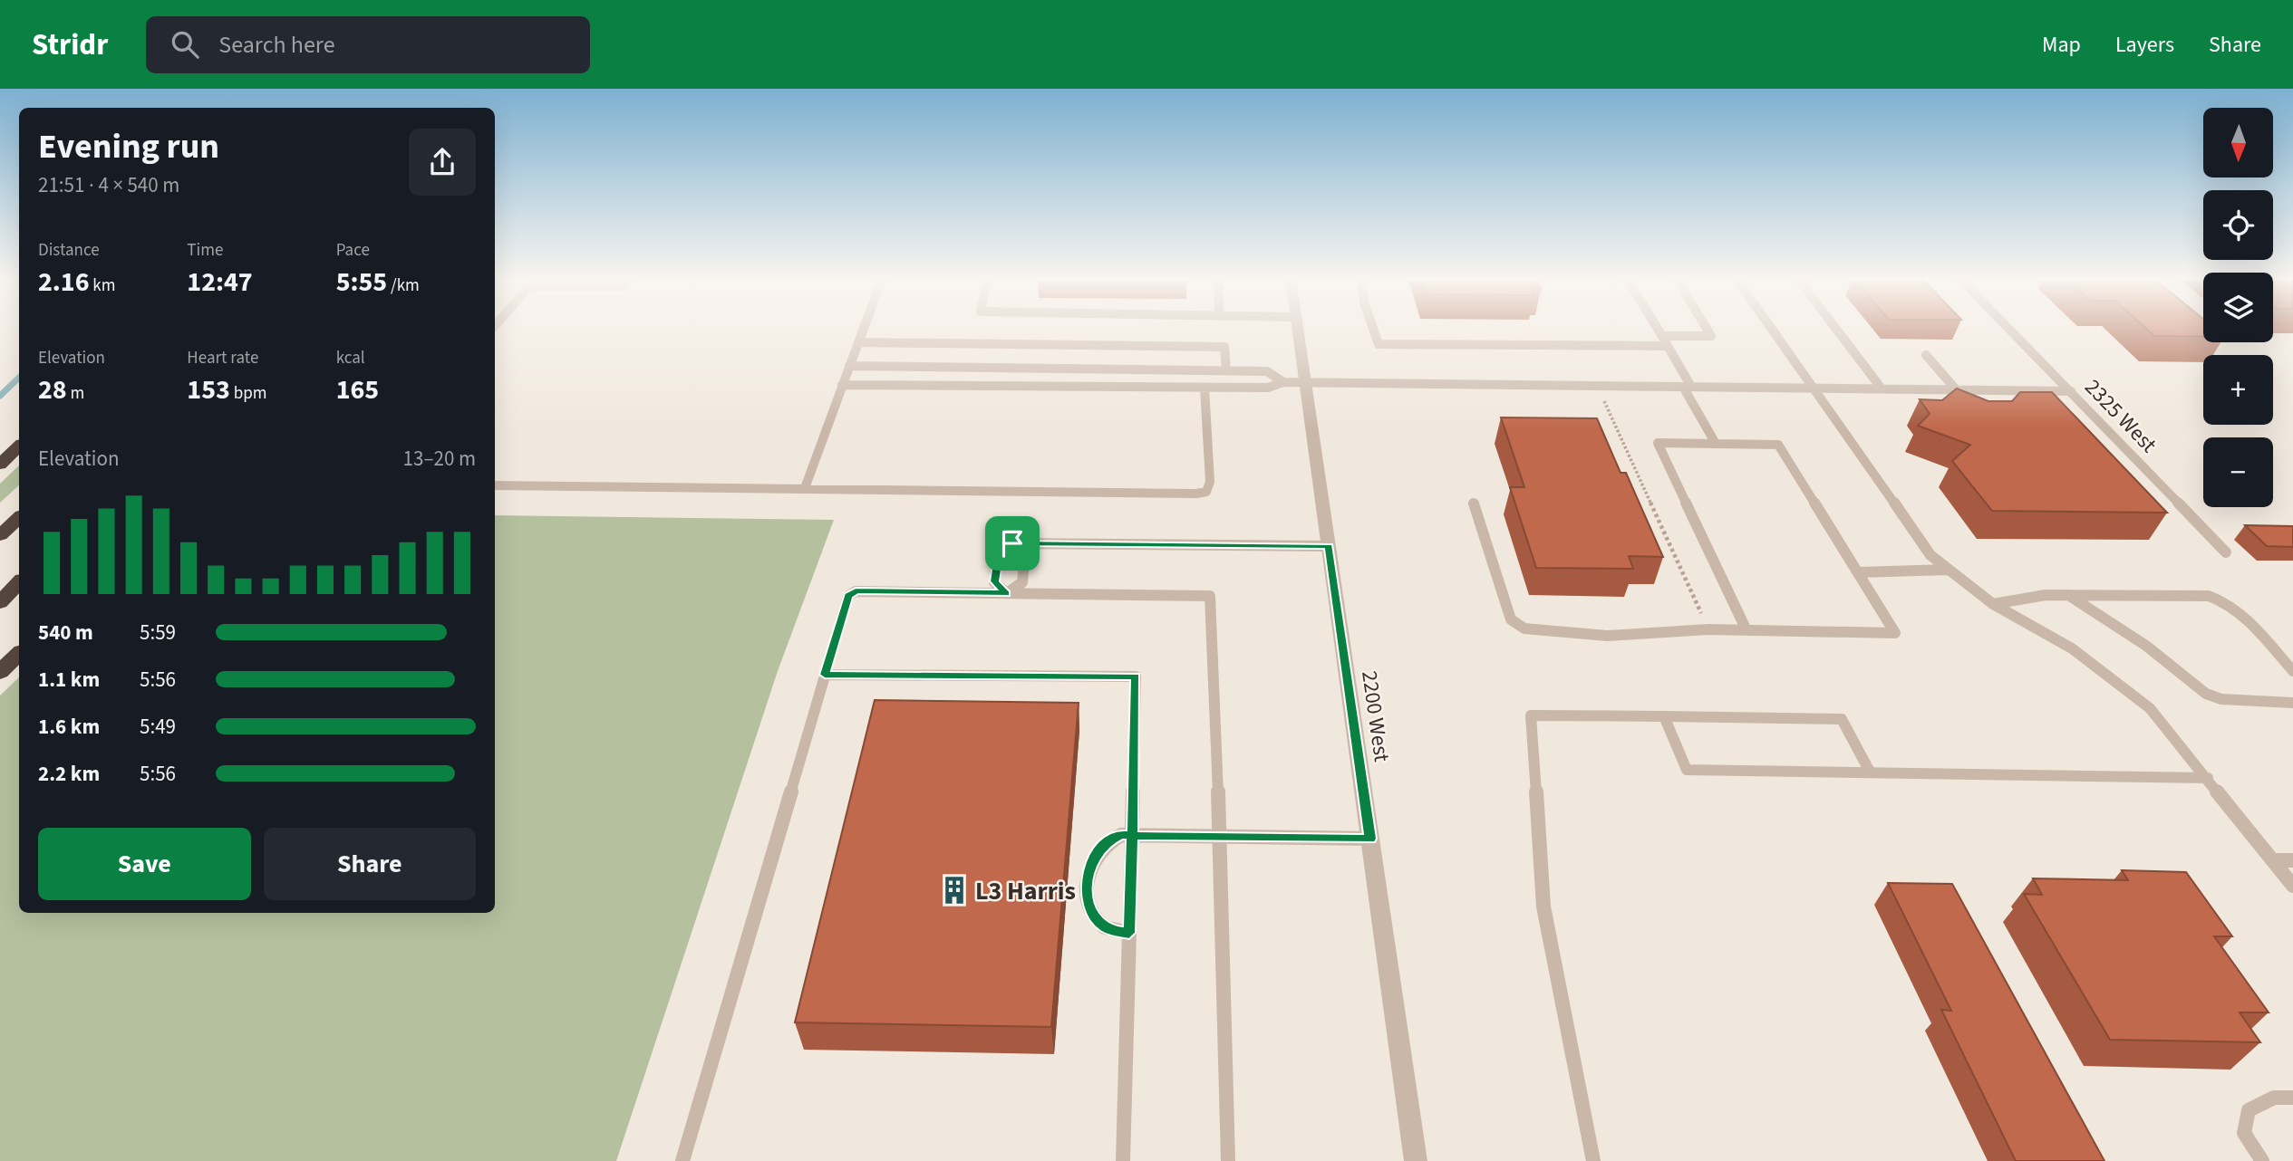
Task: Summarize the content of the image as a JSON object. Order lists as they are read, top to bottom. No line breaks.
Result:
{"streets":{"street":["2200 West"],"lane":["2325 West"]},"places":{"building":["L3 Harris"]},"north":"bottom","page":{"header":"Stridr","search":"Search here","nav":["Map","Layers","Share"],"map_buttons":["+","−"],"heading":["Evening run","21:51 · 4 × 540 m"],"stats":[["Distance","2.16 km"],["Time","12:47"],["Pace","5:55 /km"],["Elevation","28 m"],["Heart rate","153 bpm"],["kcal","165"]],"chart":["Elevation","13–20 m"],"list":[{"name":"540 m","note":"5:59"},{"name":"1.1 km","note":"5:56"},{"name":"1.6 km","note":"5:49"},{"name":"2.2 km","note":"5:56"}],"buttons":["Save","Share"]}}
